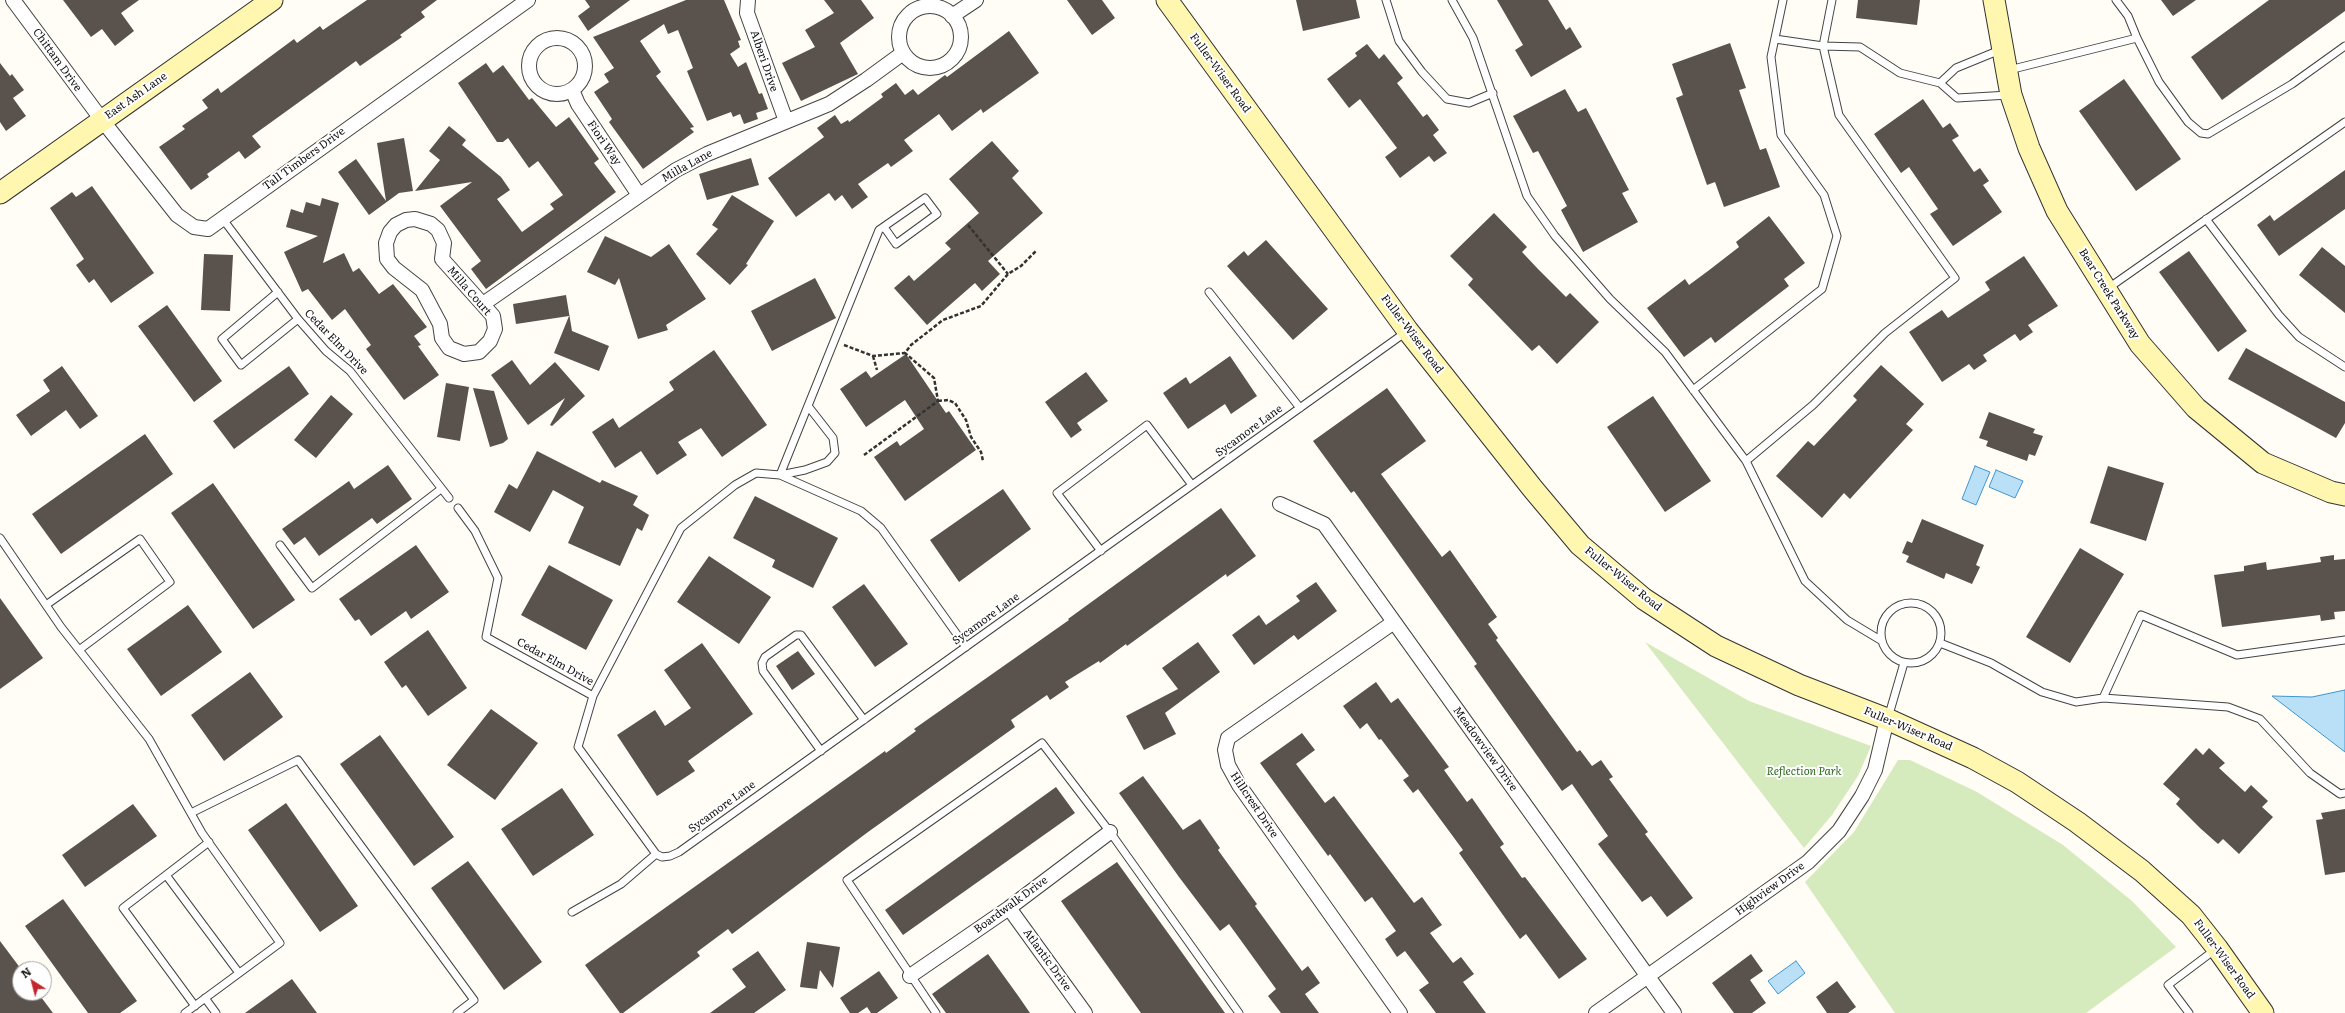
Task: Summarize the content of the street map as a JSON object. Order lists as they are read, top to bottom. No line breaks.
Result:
{"streets":{"street":["Chittam Drive","Alberi Drive","Fuller-Wiser Road","East Ash Lane","Fiori Way","Tall Timbers Drive","Milla Lane","Milla Court","Bear Creek Parkway","Meadowview Drive","Hillcrest Drive","Highview Drive","Boardwalk Drive","Atlantic Drive"],"lane":["Cedar Elm Drive","Sycamore Lane"]},"crossings":[["Chittam Drive","East Ash Lane"],["Chittam Drive","Tall Timbers Drive"],["Alberi Drive","Milla Lane"],["Fuller-Wiser Road","Sycamore Lane"],["Fuller-Wiser Road","Highview Drive"],["East Ash Lane","Tall Timbers Drive"],["Fiori Way","Milla Lane"],["Tall Timbers Drive","Cedar Elm Drive"],["Milla Lane","Milla Court"],["Cedar Elm Drive","Sycamore Lane"],["Meadowview Drive","Hillcrest Drive"],["Meadowview Drive","Highview Drive"],["Boardwalk Drive","Atlantic Drive"]],"parks":["Reflection Park"],"north":"top left"}
